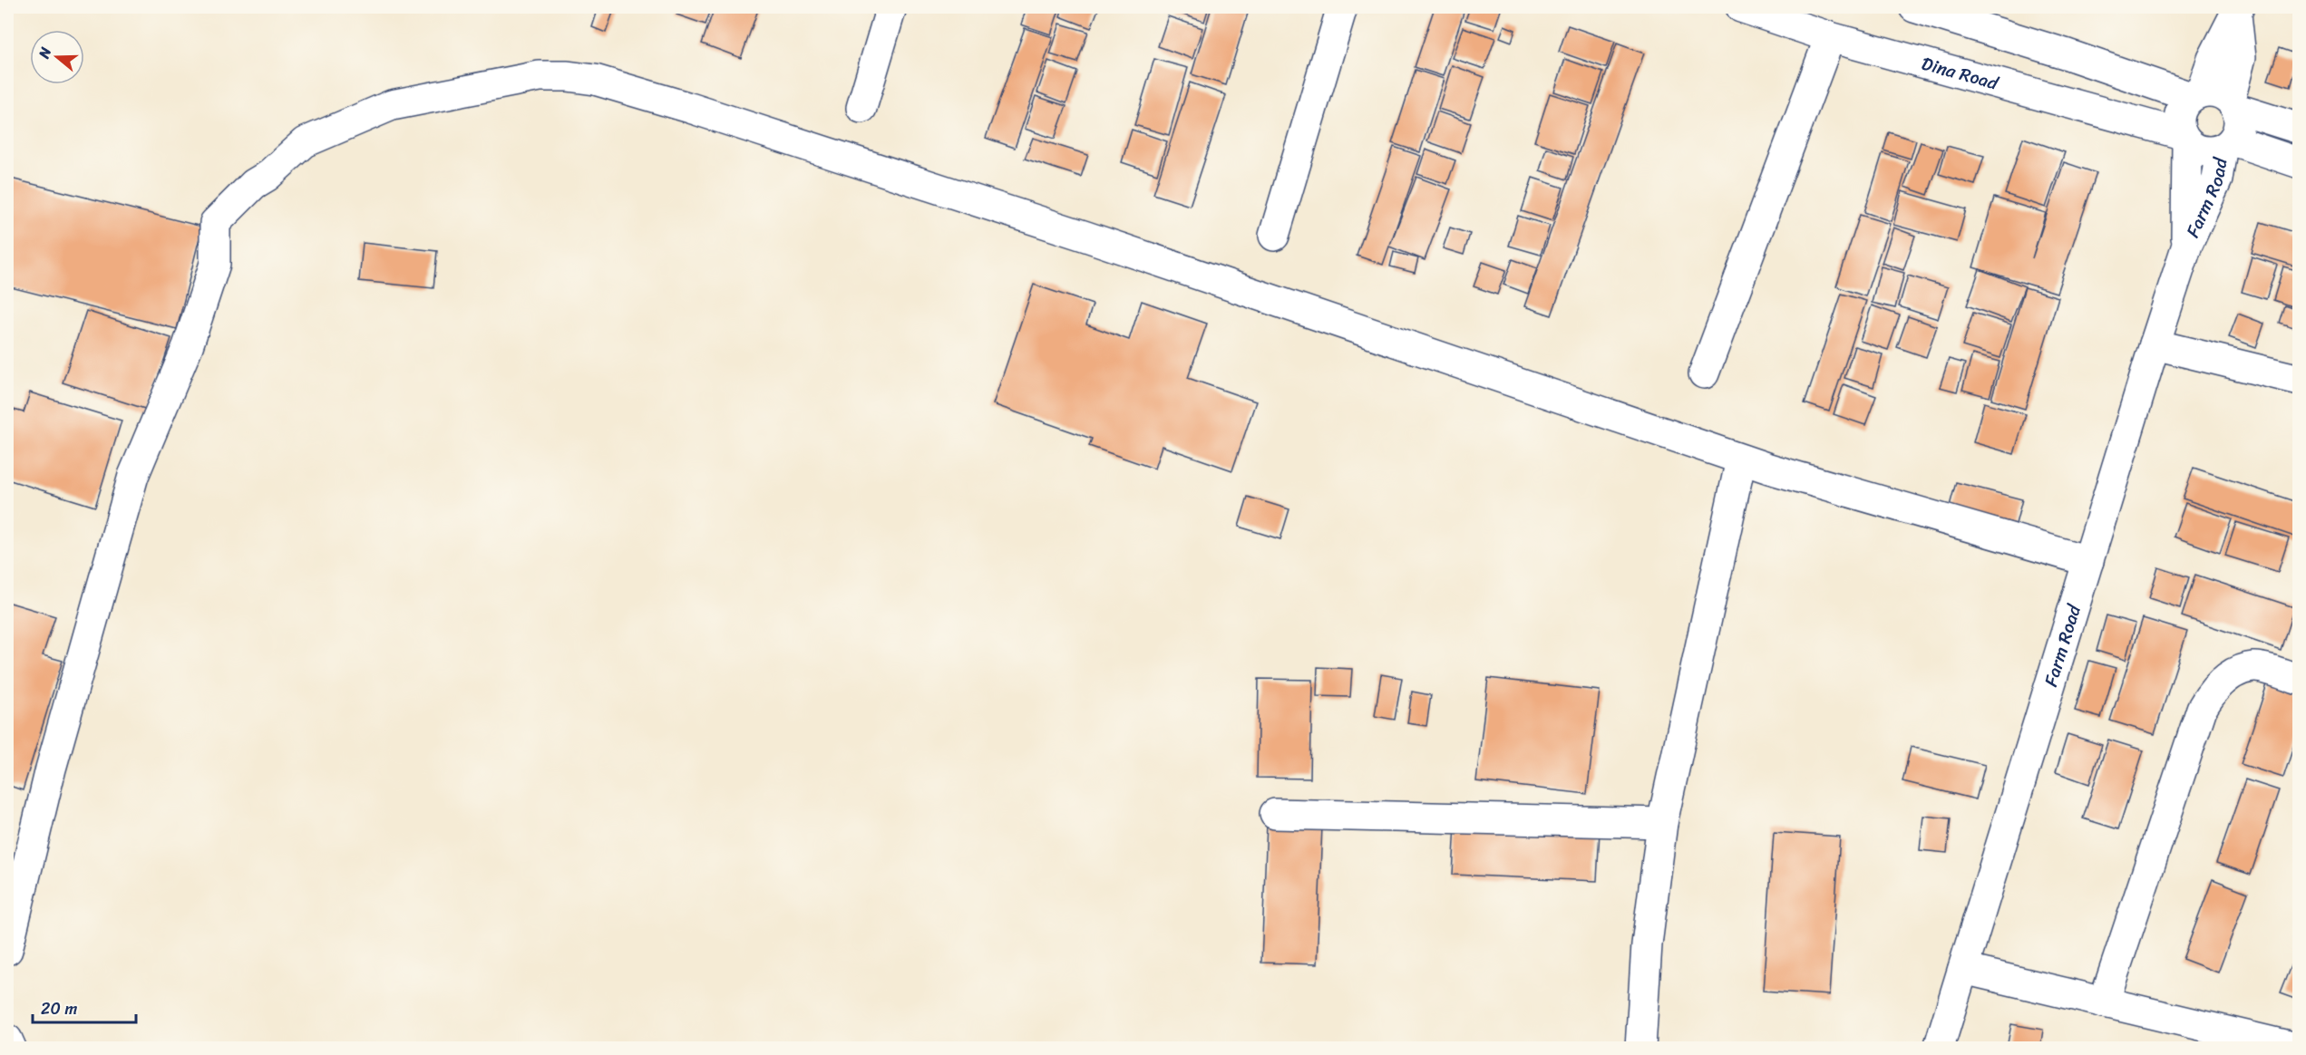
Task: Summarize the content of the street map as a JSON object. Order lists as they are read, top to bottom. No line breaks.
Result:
{"streets":{"street":["Dina Road","Farm Road"]},"crossings":[["Dina Road","Farm Road"]],"scale_bar":"20 m","north":"left"}
